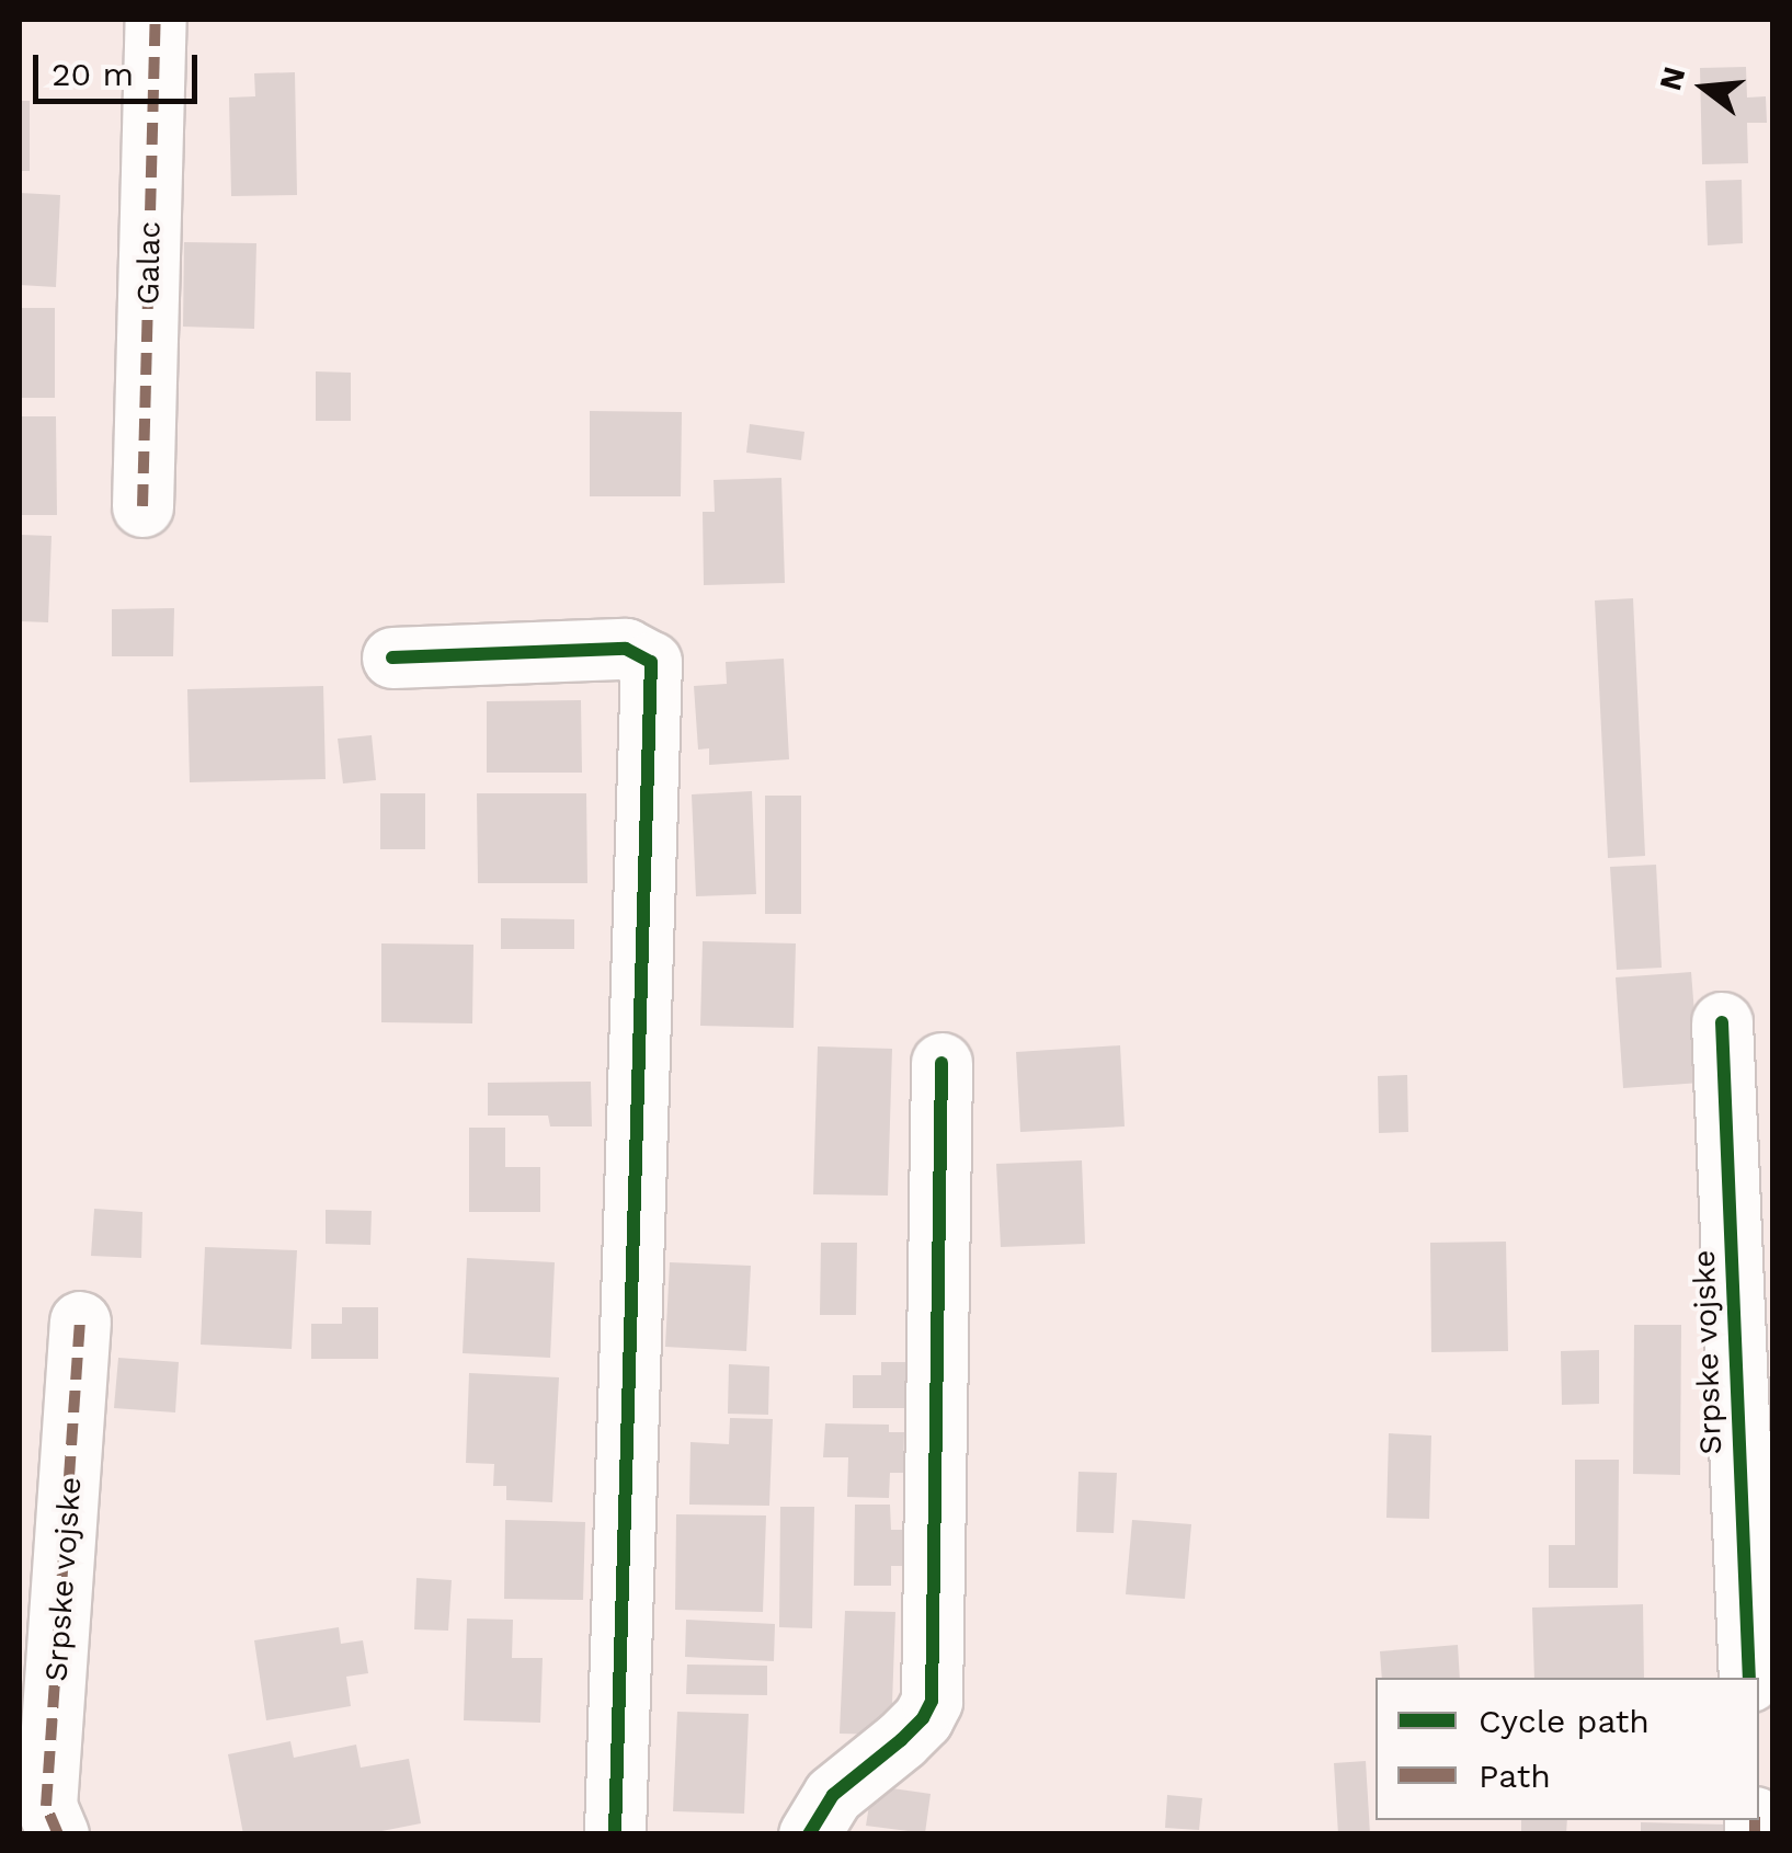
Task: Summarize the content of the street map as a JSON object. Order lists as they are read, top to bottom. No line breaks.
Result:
{"streets":{"street":["Galac","Srpske vojske"]},"legend":["Cycle path","Path"],"scale_bar":"20 m","north":"left"}
